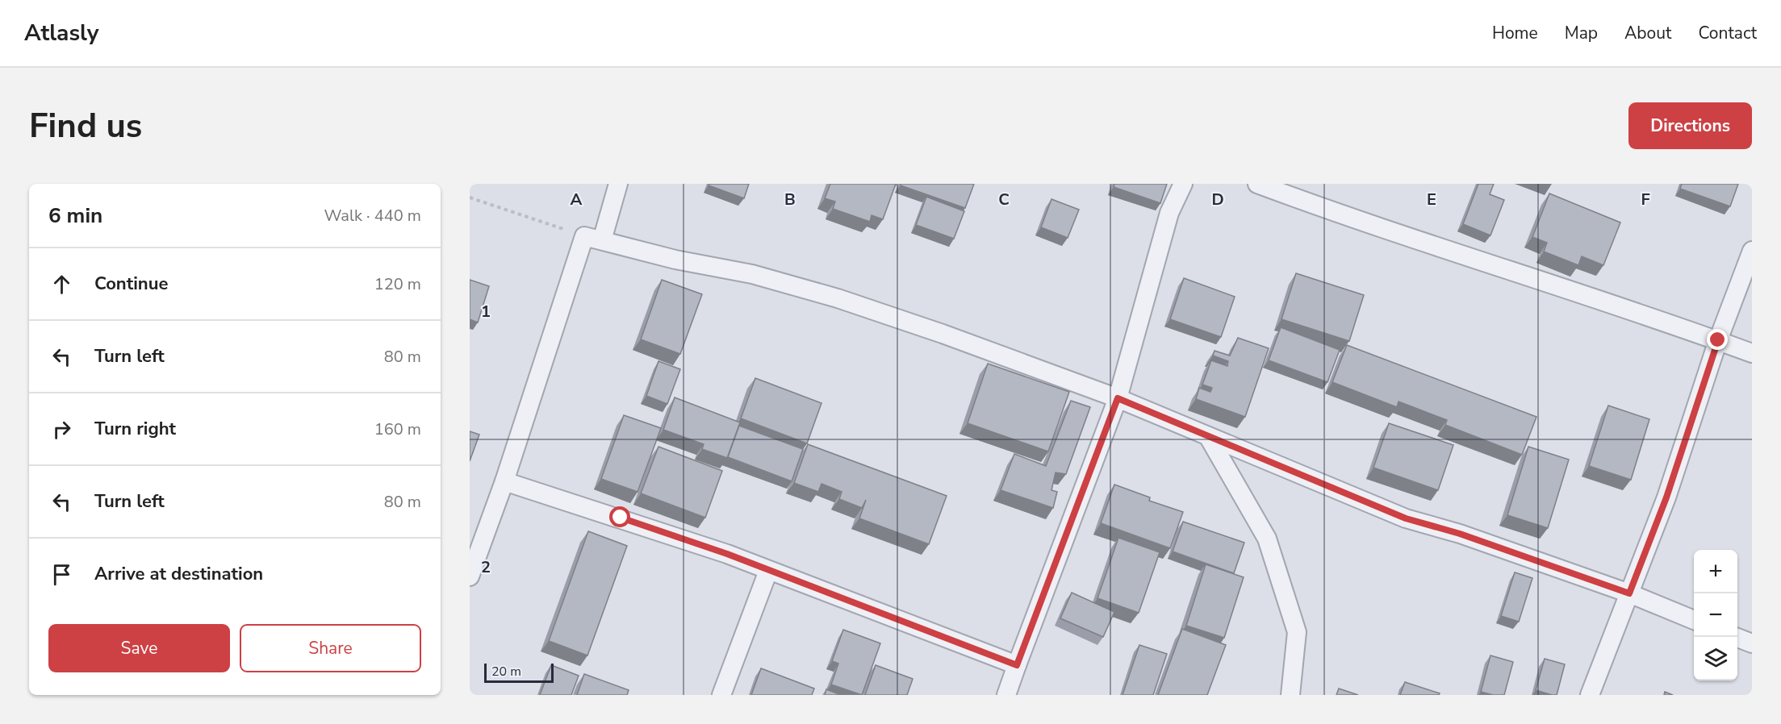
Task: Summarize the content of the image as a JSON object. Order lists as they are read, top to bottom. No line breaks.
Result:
{"scale_bar":"20 m","page":{"header":"Atlasly","nav":["Home","Map","About","Contact"],"buttons":["Directions",["Save","Share"]],"title":"Find us","heading":["6 min","Walk · 440 m"],"list":[["Continue","120 m"],["Turn left","80 m"],["Turn right","160 m"],["Turn left","80 m"],"Arrive at destination"],"map_buttons":["+","−"],"scale":"20 m"},"grid":{"columns":["A","B","C","D","E","F"],"rows":["1","2"]}}
